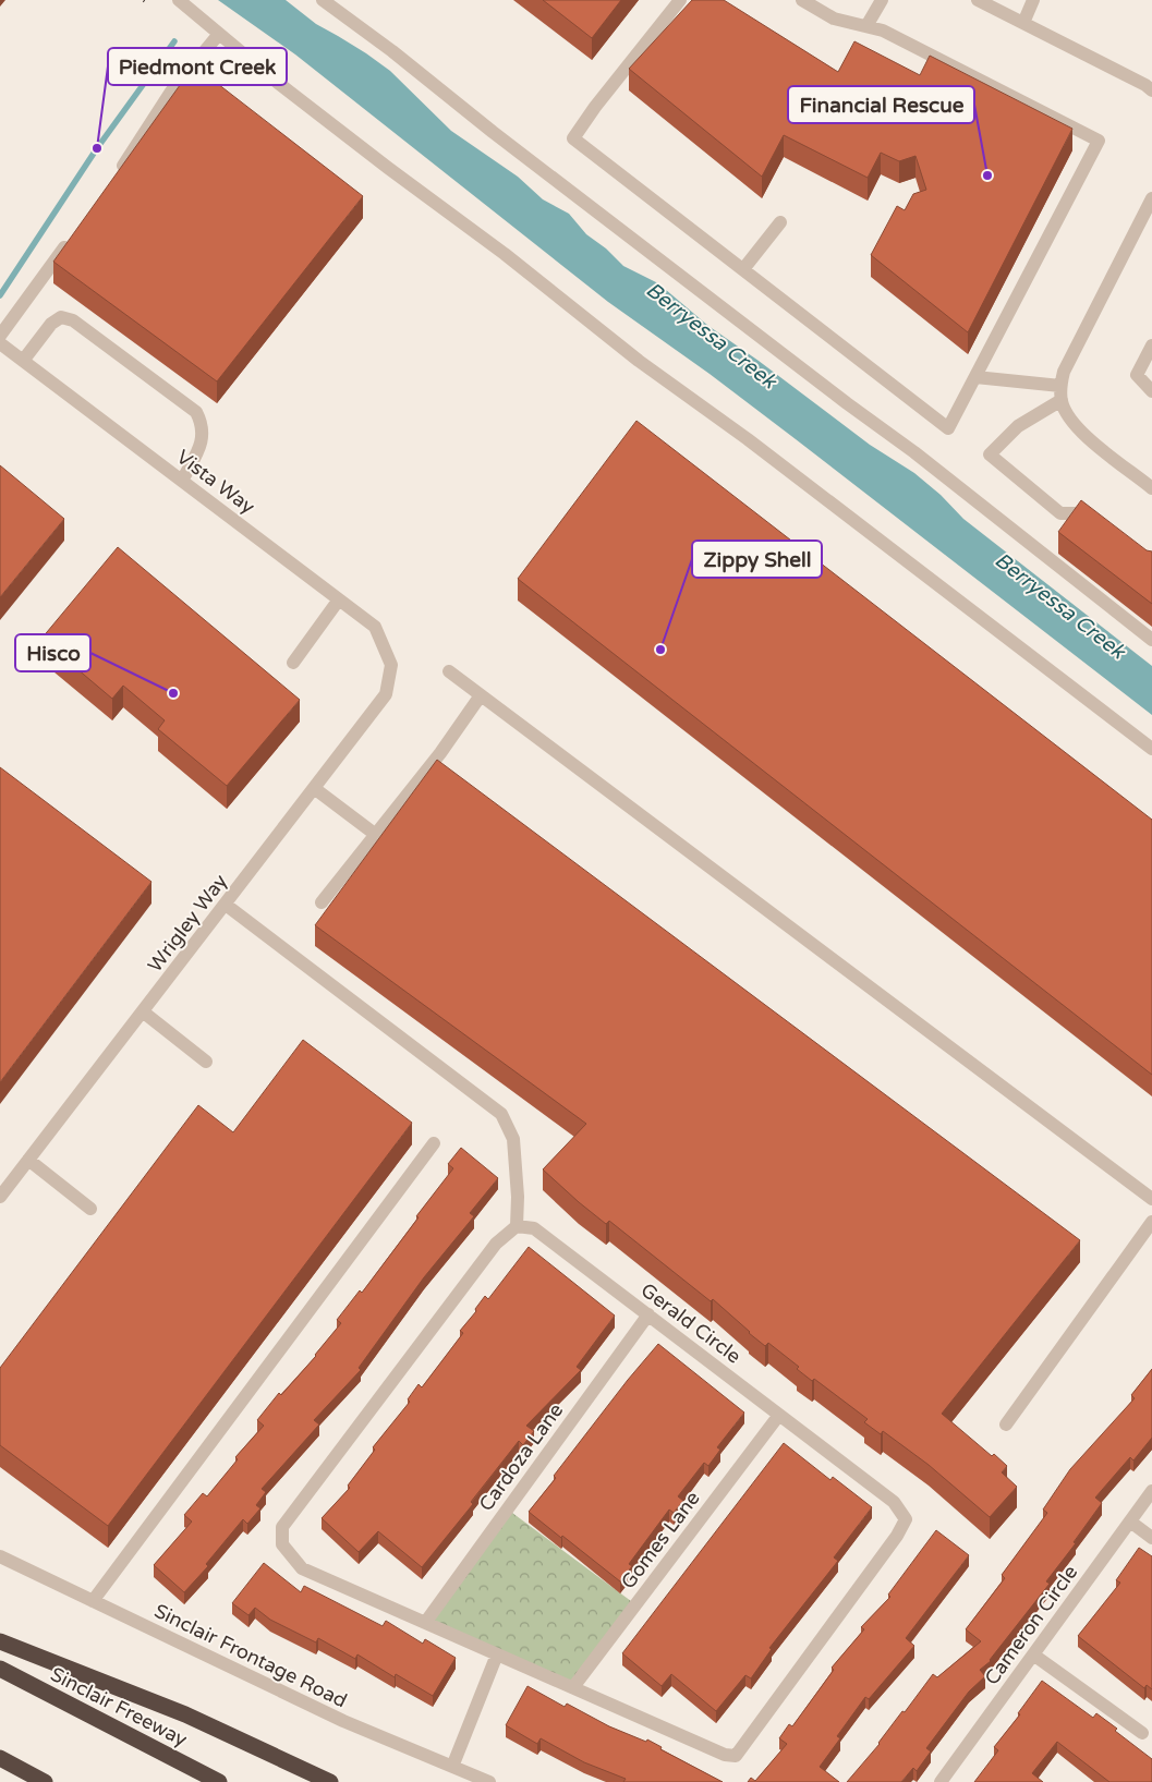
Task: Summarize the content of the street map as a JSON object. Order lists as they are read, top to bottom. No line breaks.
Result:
{"streets":{"highway":["Sinclair Freeway"],"street":["Vista Way","Wrigley Way","Gerald Circle","Cardoza Lane","Gomes Lane","Cameron Circle","Sinclair Frontage Road"]},"crossings":[["Vista Way","Wrigley Way"],["Gerald Circle","Cardoza Lane"],["Gerald Circle","Gomes Lane"]],"water":["Berryessa Creek"],"places":["Piedmont Creek","Financial Rescue","Zippy Shell","Hisco"]}
